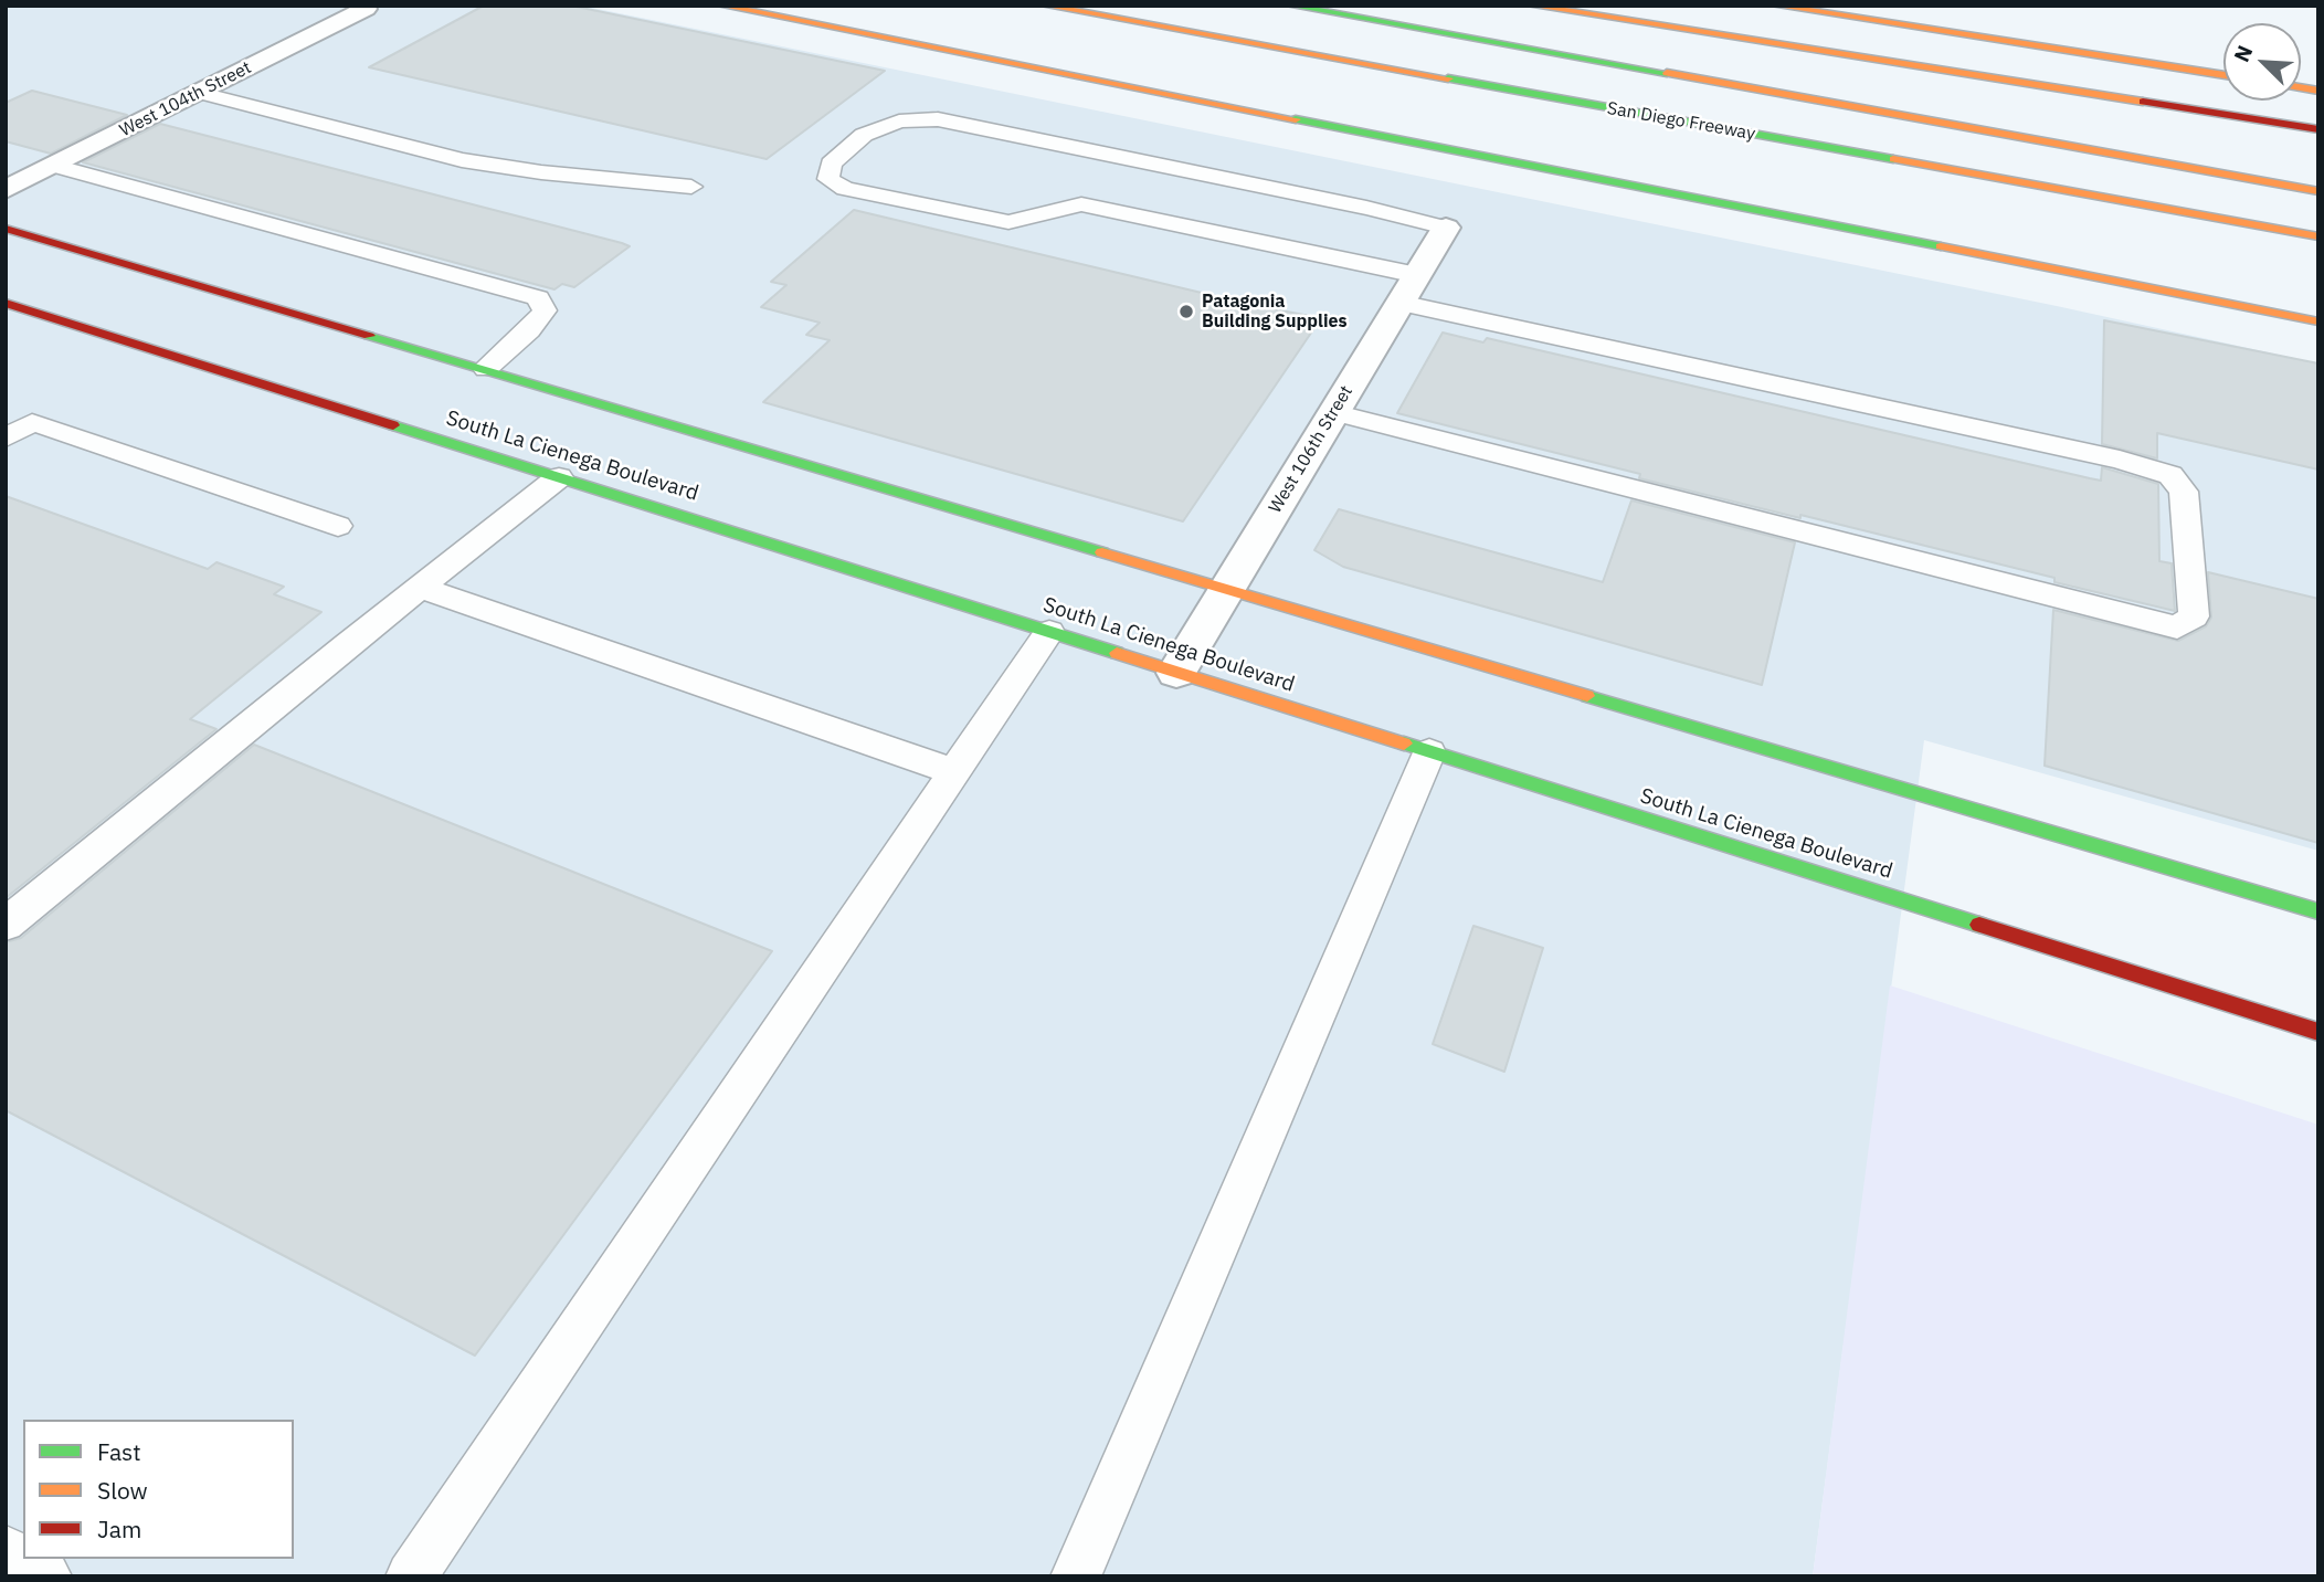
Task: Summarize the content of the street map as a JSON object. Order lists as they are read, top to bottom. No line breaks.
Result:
{"streets":{"main road":["San Diego Freeway","South La Cienega Boulevard"],"street":["West 104th Street","West 106th Street"]},"crossings":[["West 106th Street","South La Cienega Boulevard"]],"places":["Patagonia Building Supplies"],"legend":["Fast","Slow","Jam"],"north":"top left"}
